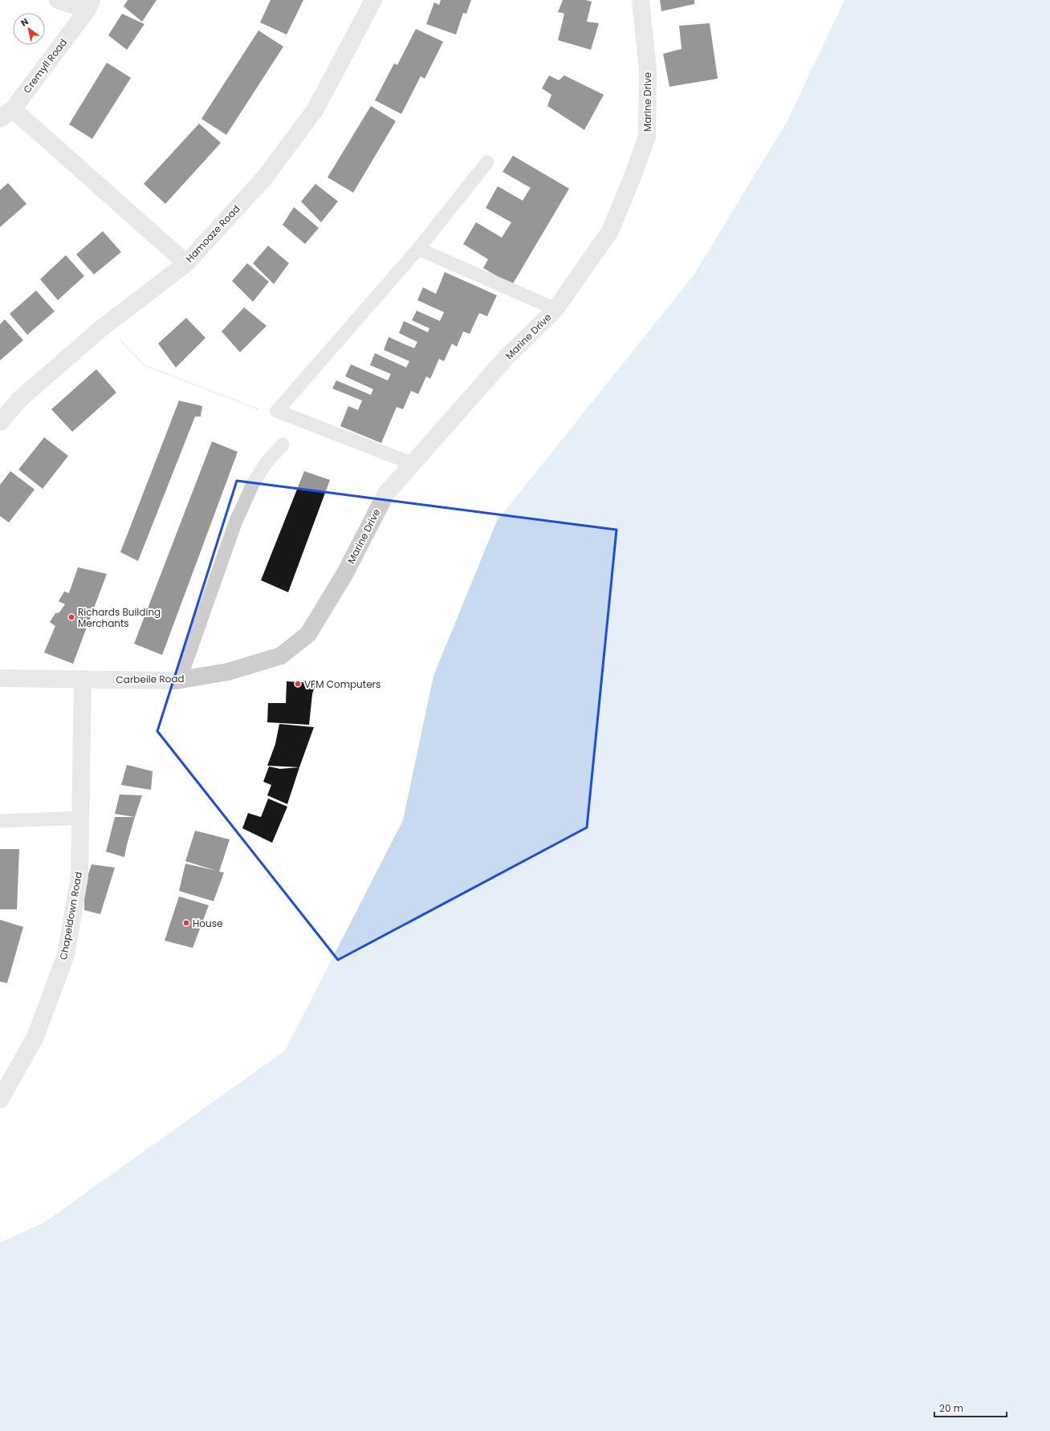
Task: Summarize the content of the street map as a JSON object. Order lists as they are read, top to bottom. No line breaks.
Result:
{"streets":{"street":["Cremyll Road","Marine Drive","Hamoaze Road","Carbeile Road","Chapeldown Road"]},"crossings":[["Marine Drive","Carbeile Road"],["Carbeile Road","Chapeldown Road"]],"places":["Richards Building Merchants","VFM Computers","House"],"scale_bar":"20 m","north":"top left"}
